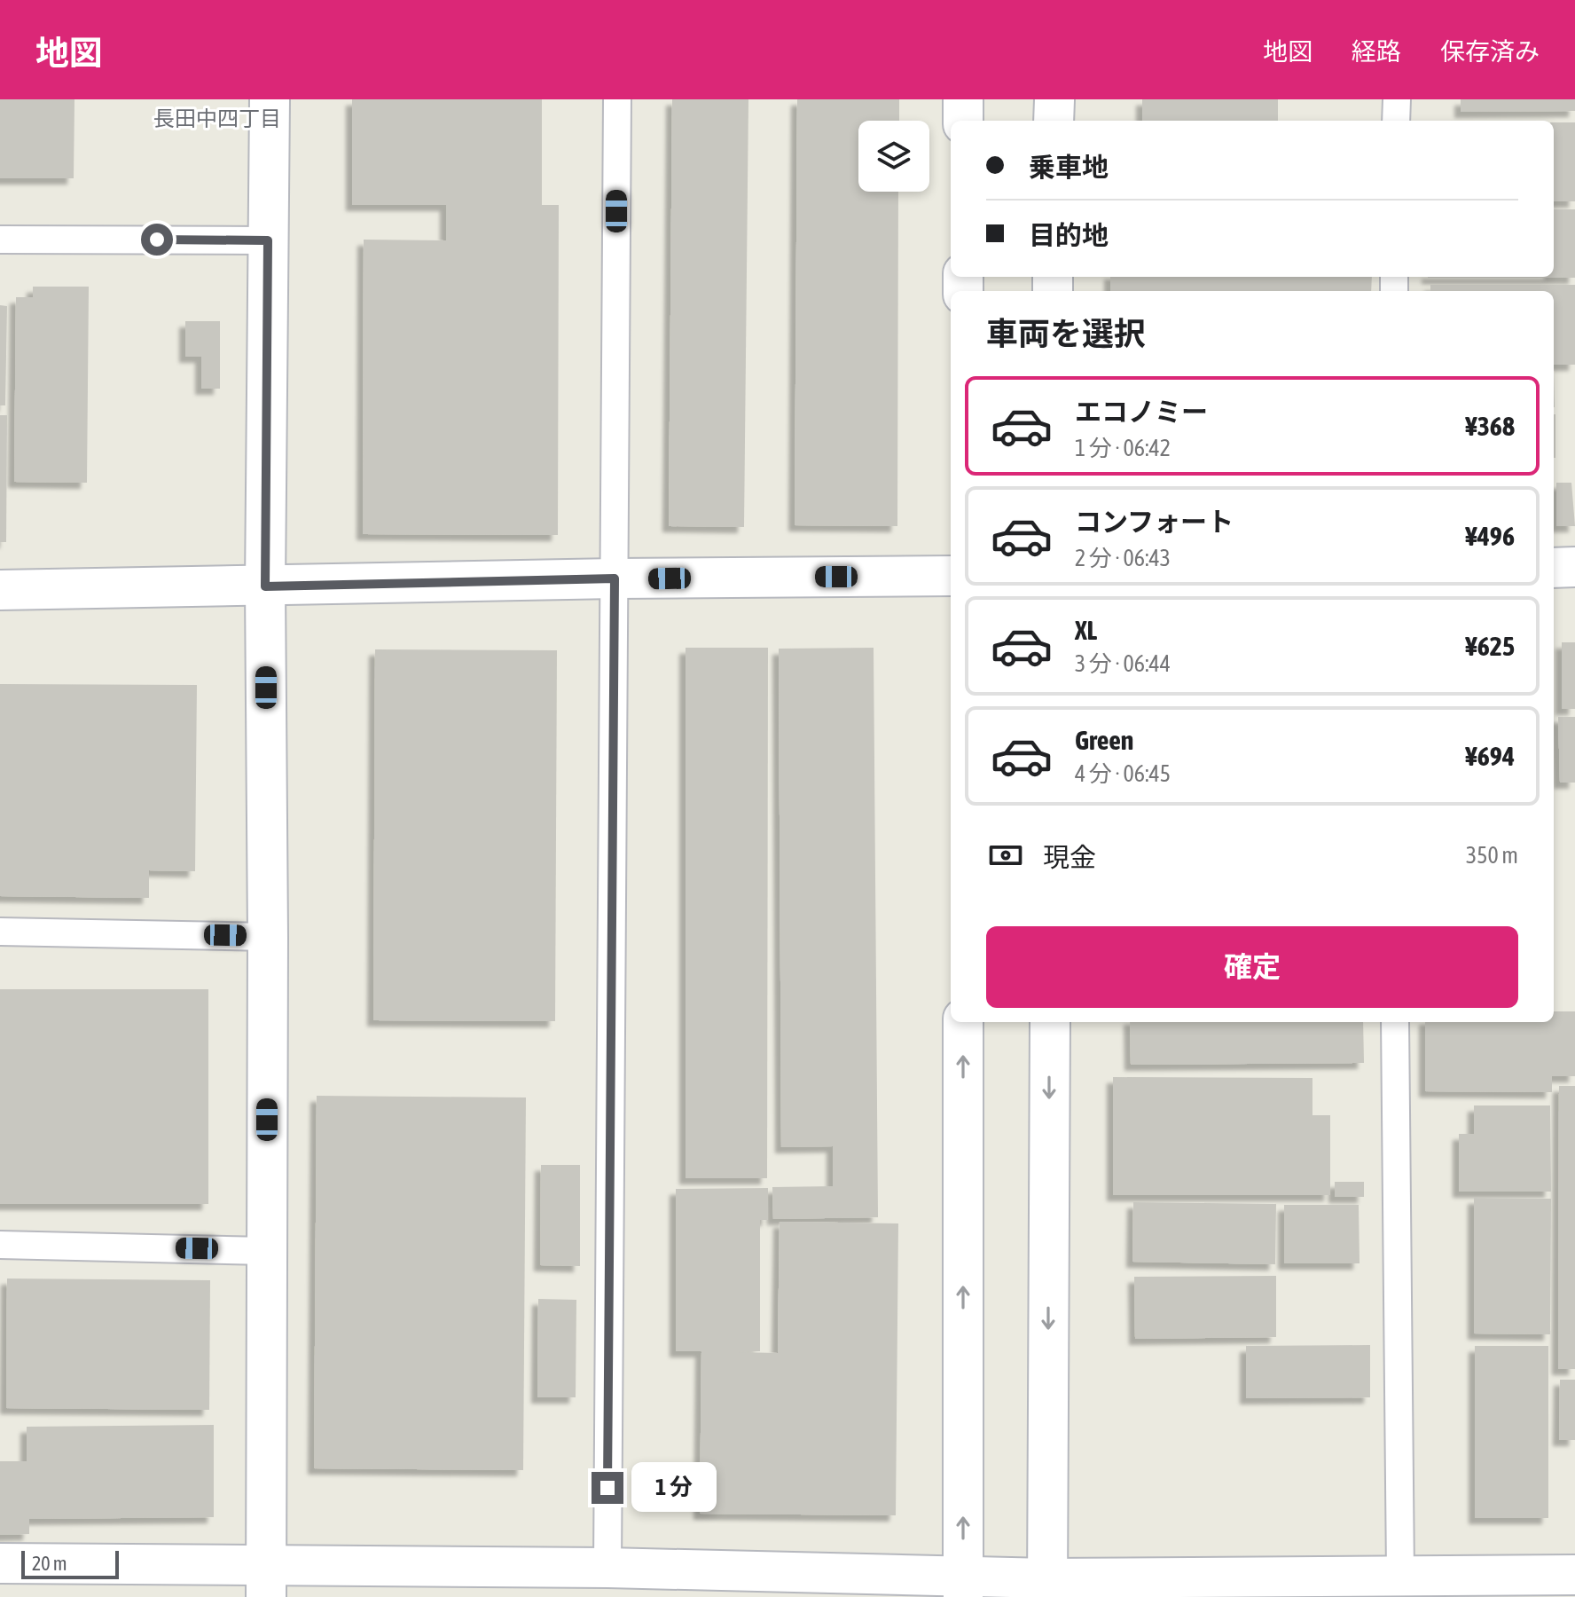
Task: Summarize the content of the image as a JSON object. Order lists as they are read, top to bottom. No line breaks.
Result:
{"districts":["長田中四丁目"],"scale_bar":"20 m","page":{"header":"地図","nav":["地図","経路","保存済み"],"banner":["乗車地","目的地"],"heading":"車両を選択","list":[{"name":"エコノミー","note":"1 分 · 06:42","value":"¥368"},{"name":"コンフォート","note":"2 分 · 06:43","value":"¥496"},{"name":"XL","note":"3 分 · 06:44","value":"¥625"},{"name":"Green","note":"4 分 · 06:45","value":"¥694"}],"pay":["現金","350 m"],"buttons":"確定","bubble":"1 分","scale":"20 m"}}
